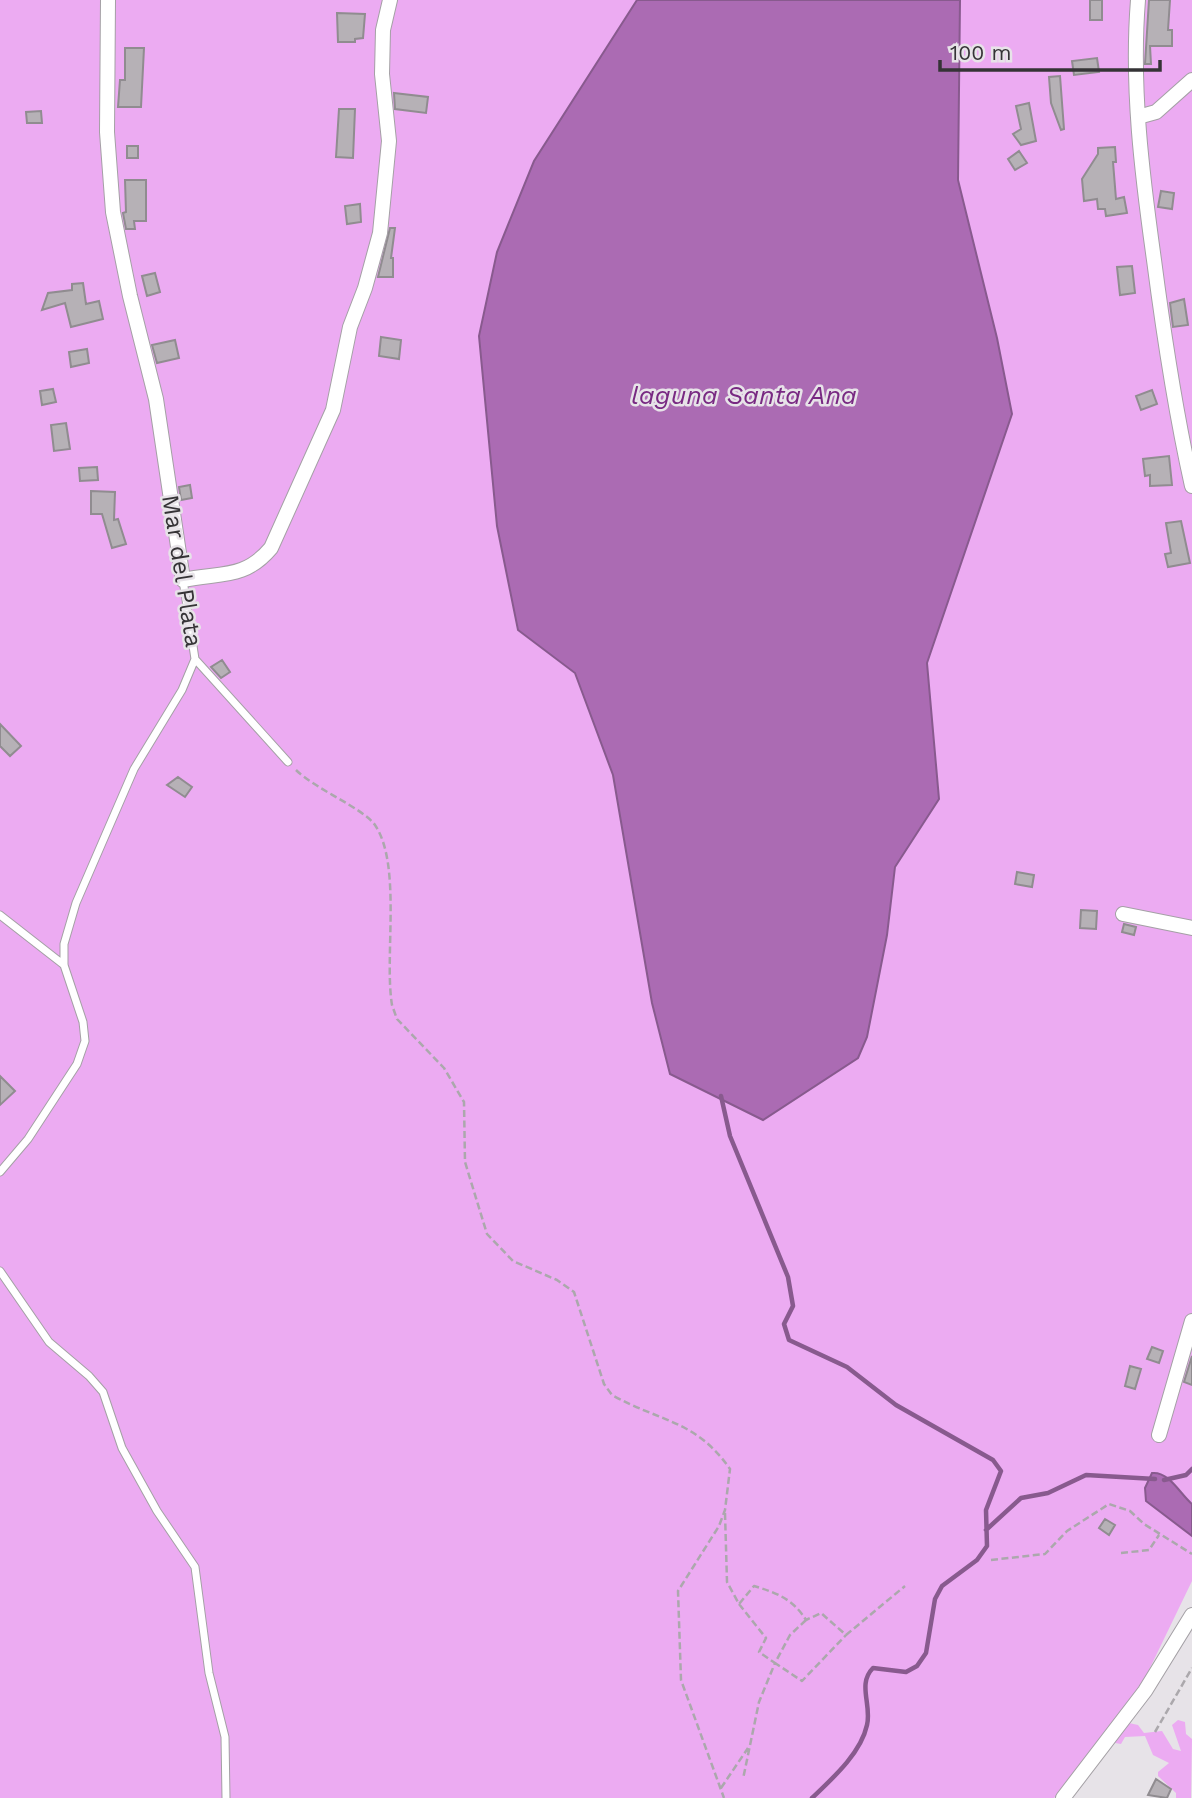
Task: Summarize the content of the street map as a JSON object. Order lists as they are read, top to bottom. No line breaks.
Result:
{"streets":{"street":["Mar del Plata"]},"water":["laguna Santa Ana"],"scale_bar":"100 m"}
